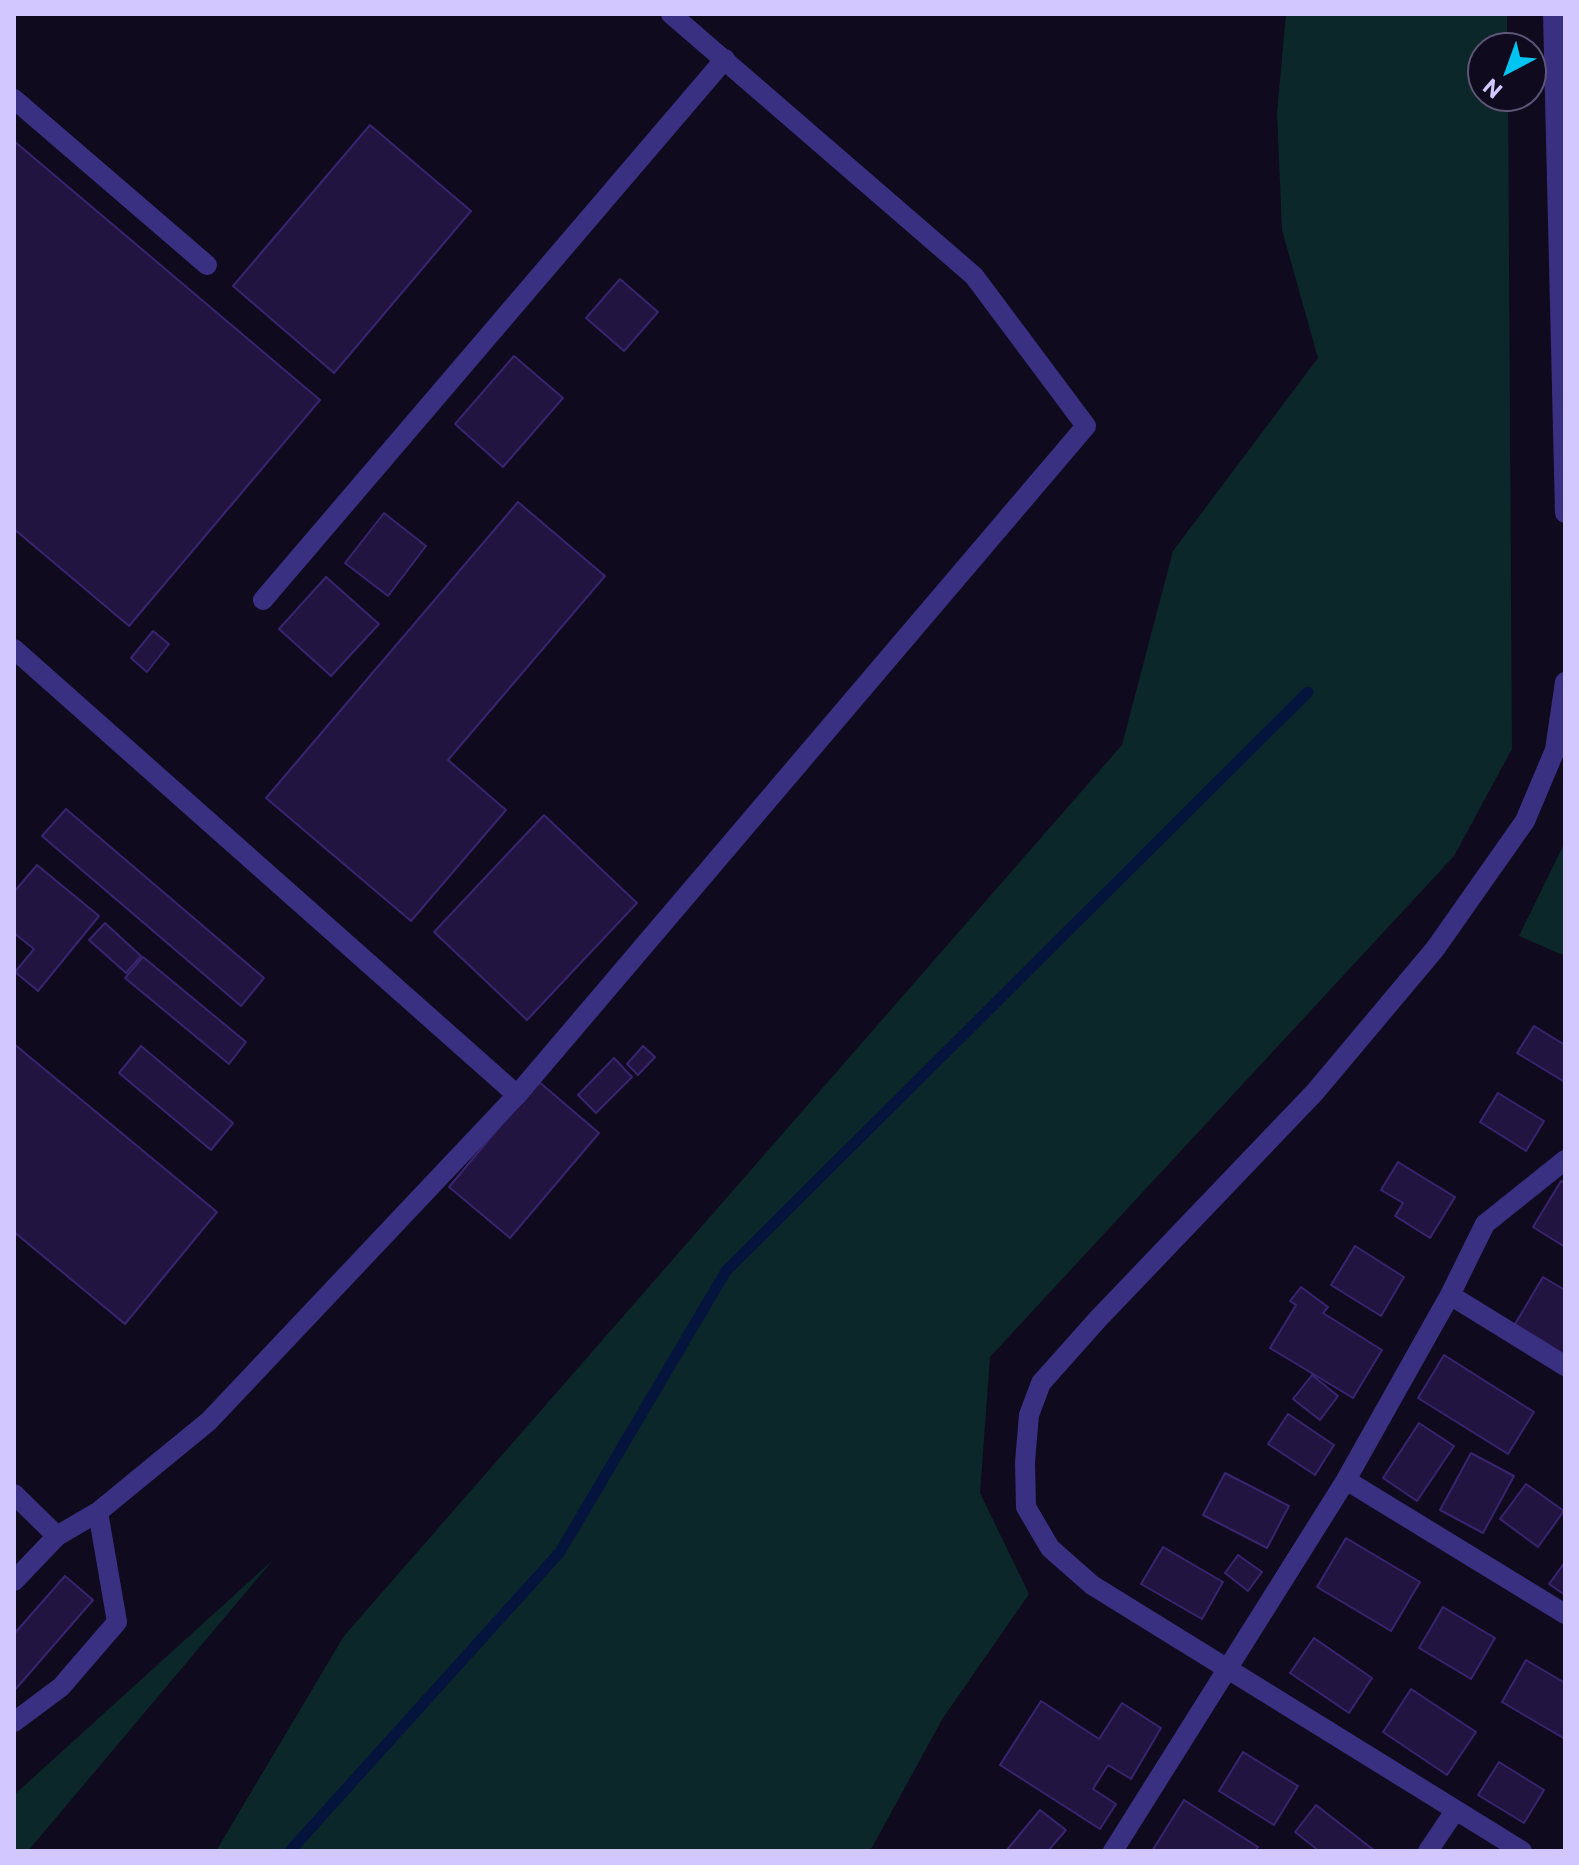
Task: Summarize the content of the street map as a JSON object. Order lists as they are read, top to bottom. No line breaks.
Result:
{"north":"bottom left"}
